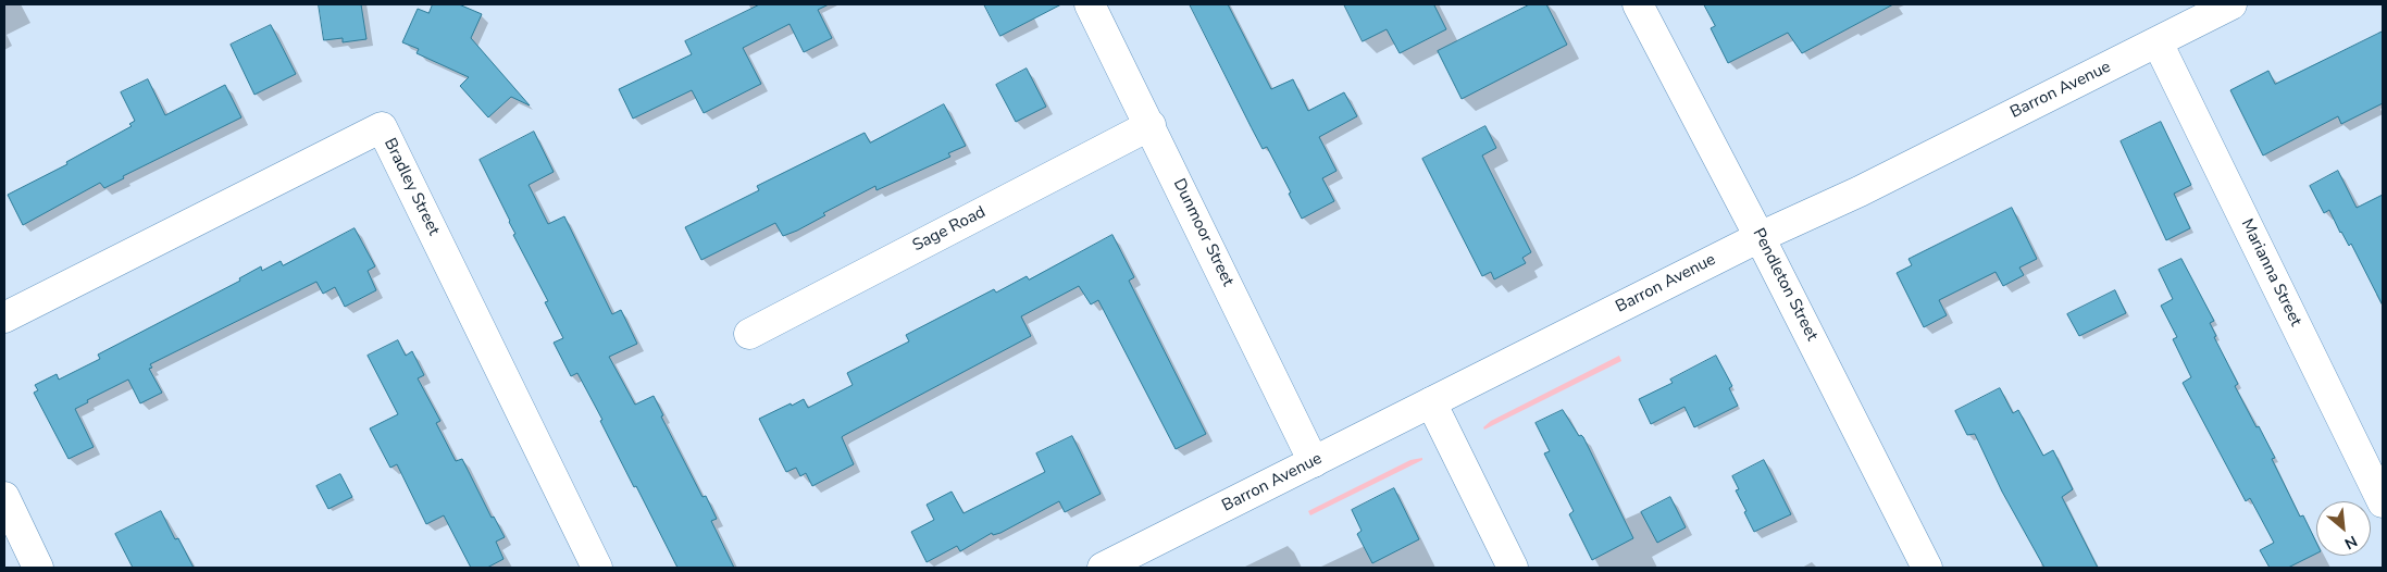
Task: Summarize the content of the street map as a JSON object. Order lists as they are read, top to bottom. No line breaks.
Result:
{"streets":{"street":["Barron Avenue","Bradley Street","Sage Road","Dunmoor Street","Marianna Street","Pendleton Street"]},"crossings":[["Barron Avenue","Dunmoor Street"],["Barron Avenue","Marianna Street"],["Barron Avenue","Pendleton Street"],["Sage Road","Dunmoor Street"]],"north":"bottom right"}
